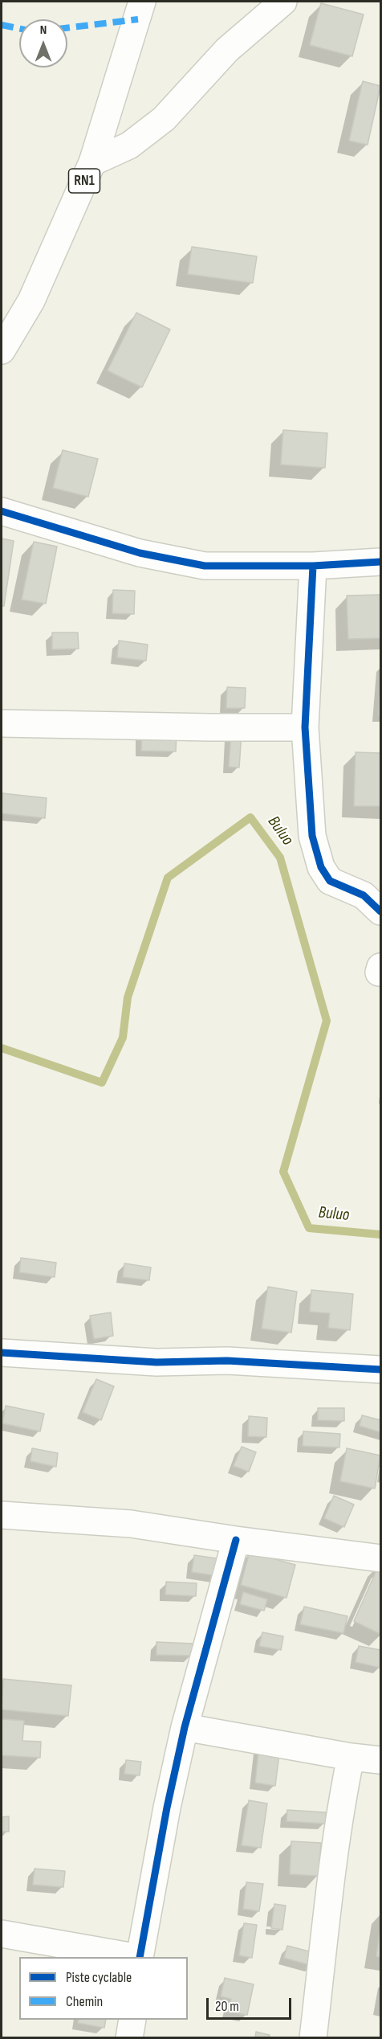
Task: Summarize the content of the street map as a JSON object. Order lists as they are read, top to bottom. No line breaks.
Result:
{"streets":{"main road":["RN1"]},"water":["Buluo"],"legend":["Piste cyclable","Chemin"],"scale_bar":"20 m","north":"top"}
